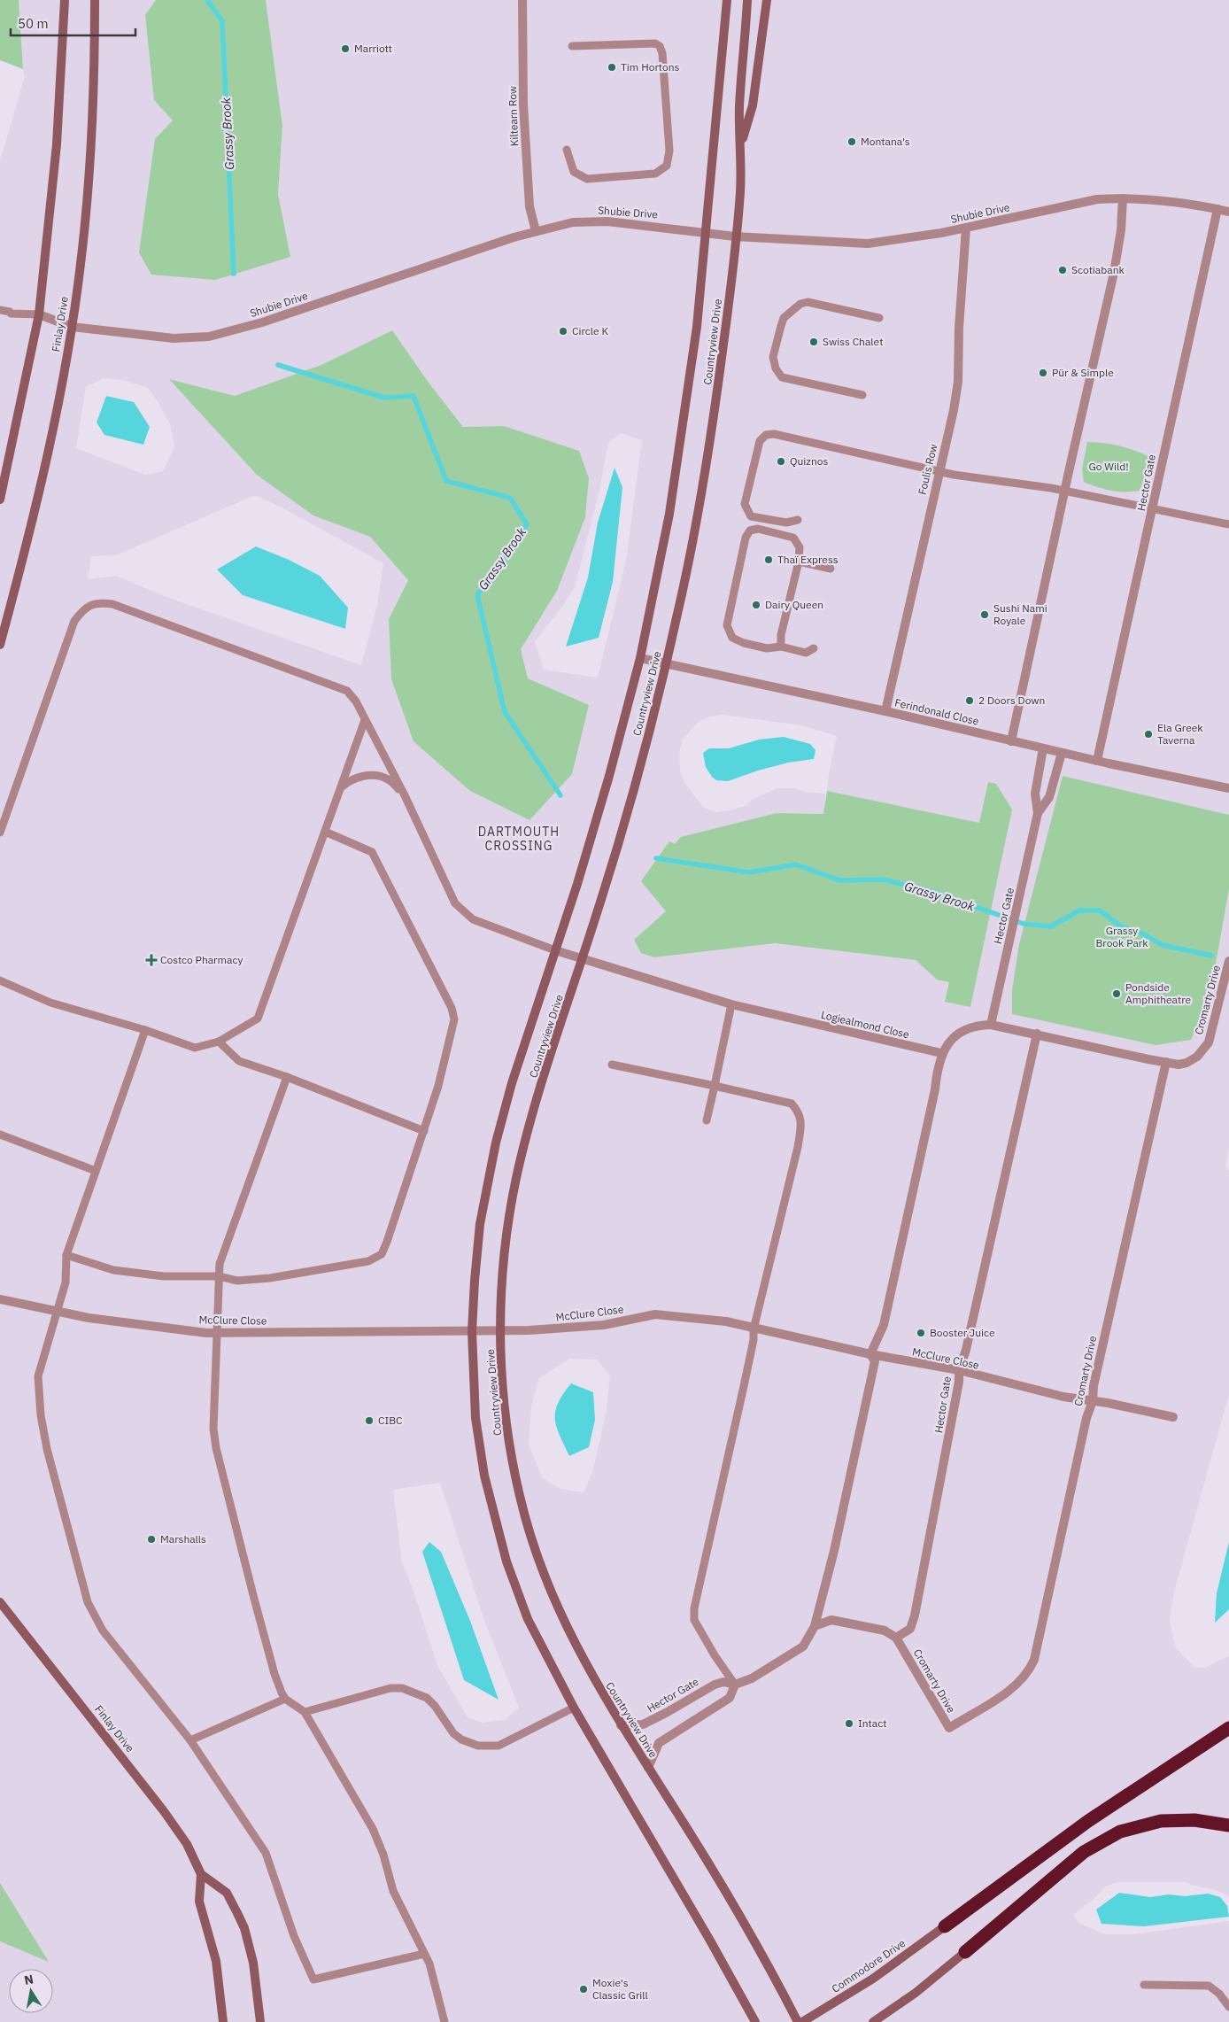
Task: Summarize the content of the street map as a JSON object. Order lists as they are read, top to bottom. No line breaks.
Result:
{"streets":{"street":["Kiltearn Row","Shubie Drive","Finlay Drive","Countryview Drive","Foulis Row","Hector Gate","Ferindonald Close","Cromarty Drive","Logiealmond Close","McClure Close","Commodore Drive"]},"crossings":[["Kiltearn Row","Shubie Drive"],["Shubie Drive","Finlay Drive"],["Shubie Drive","Countryview Drive"],["Shubie Drive","Foulis Row"],["Shubie Drive","Hector Gate"],["Countryview Drive","Hector Gate"],["Countryview Drive","Ferindonald Close"],["Countryview Drive","Logiealmond Close"],["Countryview Drive","McClure Close"],["Foulis Row","Ferindonald Close"],["Hector Gate","Ferindonald Close"],["Hector Gate","Cromarty Drive"],["Hector Gate","Logiealmond Close"],["Hector Gate","McClure Close"],["Cromarty Drive","McClure Close"]],"districts":["DARTMOUTH CROSSING"],"water":["Grassy Brook"],"parks":["Go Wild!","Grassy Brook Park"],"places":{"other":["Marriott","Tim Hortons","Montana's","Scotiabank","Circle K","Swiss Chalet","Pür & Simple","Quiznos","Thaï Express","Dairy Queen","Sushi Nami Royale","2 Doors Down","Ela Greek Taverna","Pondside Amphitheatre","Booster Juice","CIBC","Marshalls","Intact","Moxie's Classic Grill"],"health":["Costco Pharmacy"]},"scale_bar":"50 m","north":"top"}
